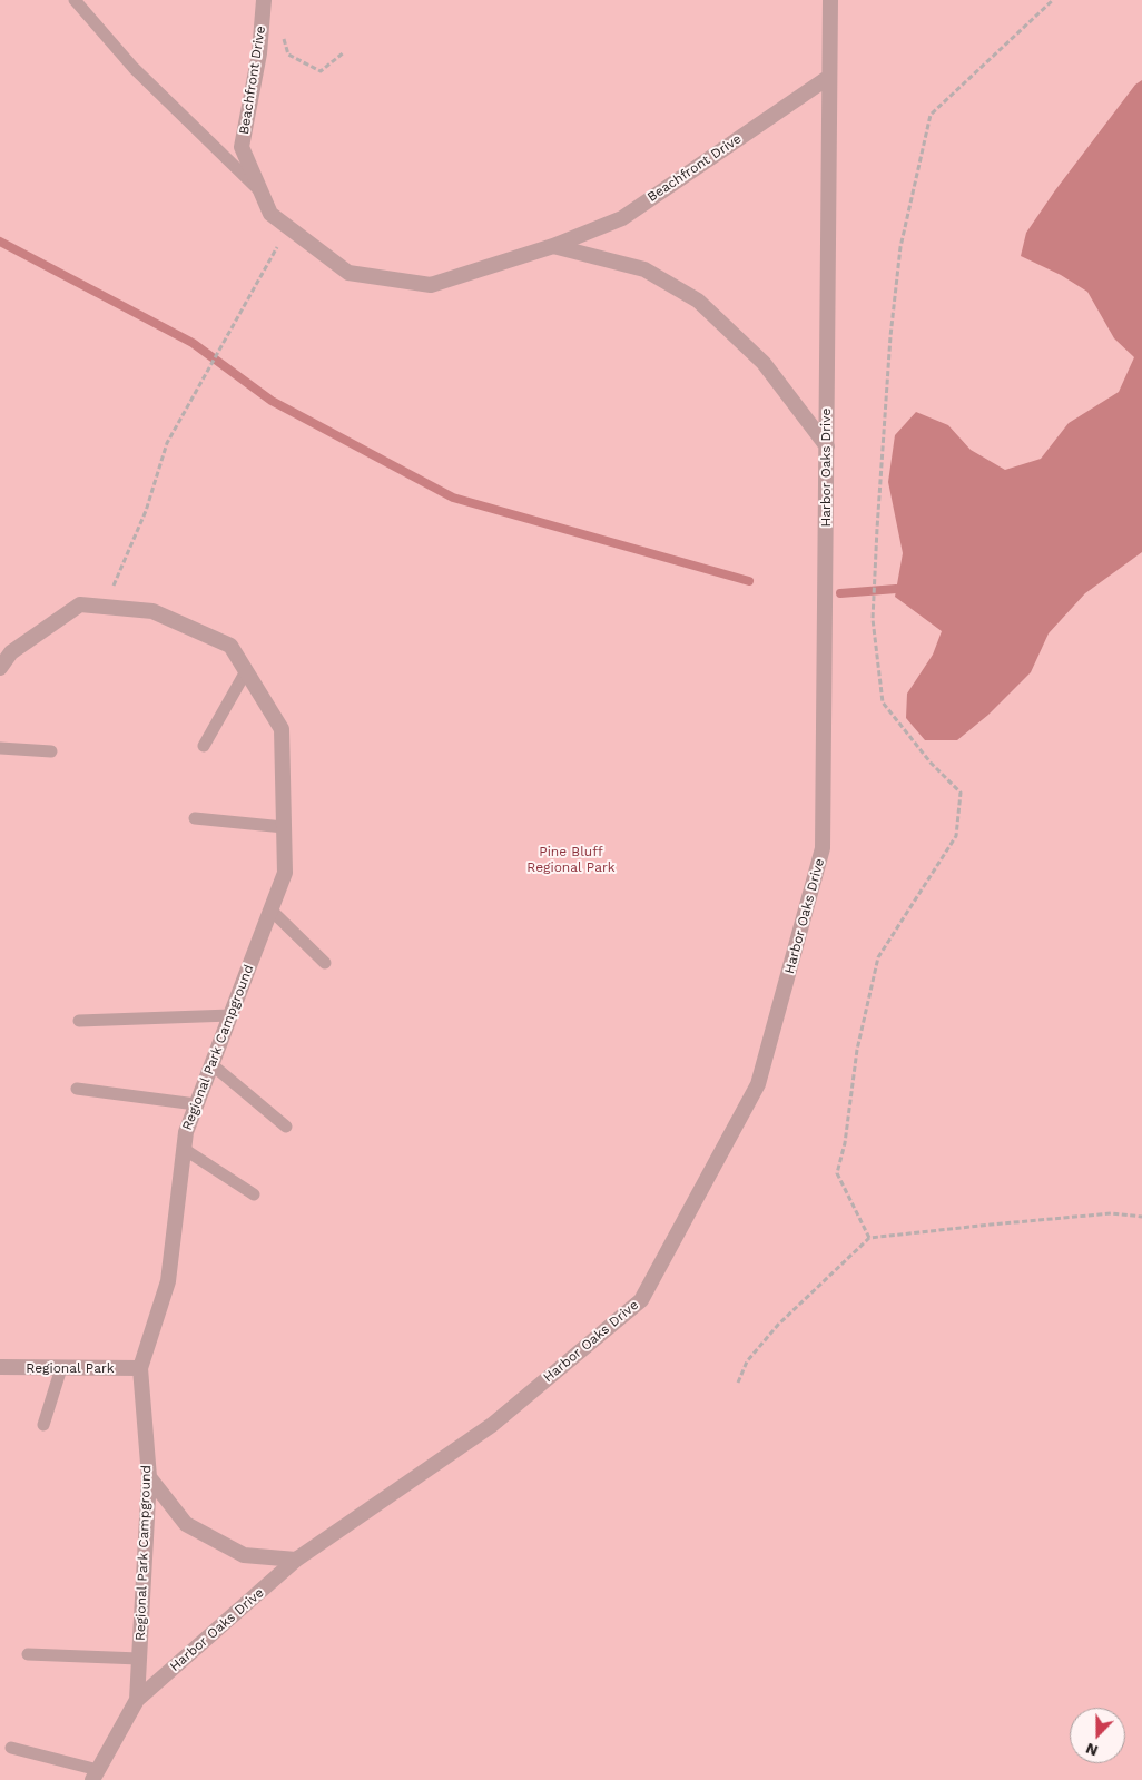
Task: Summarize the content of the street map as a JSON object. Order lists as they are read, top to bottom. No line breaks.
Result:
{"streets":{"street":["Beachfront Drive","Harbor Oaks Drive","Regional Park Campground","Regional Park"]},"crossings":[["Beachfront Drive","Harbor Oaks Drive"],["Harbor Oaks Drive","Regional Park Campground"],["Regional Park Campground","Regional Park"]],"parks":["Pine Bluff Regional Park"],"north":"bottom"}
